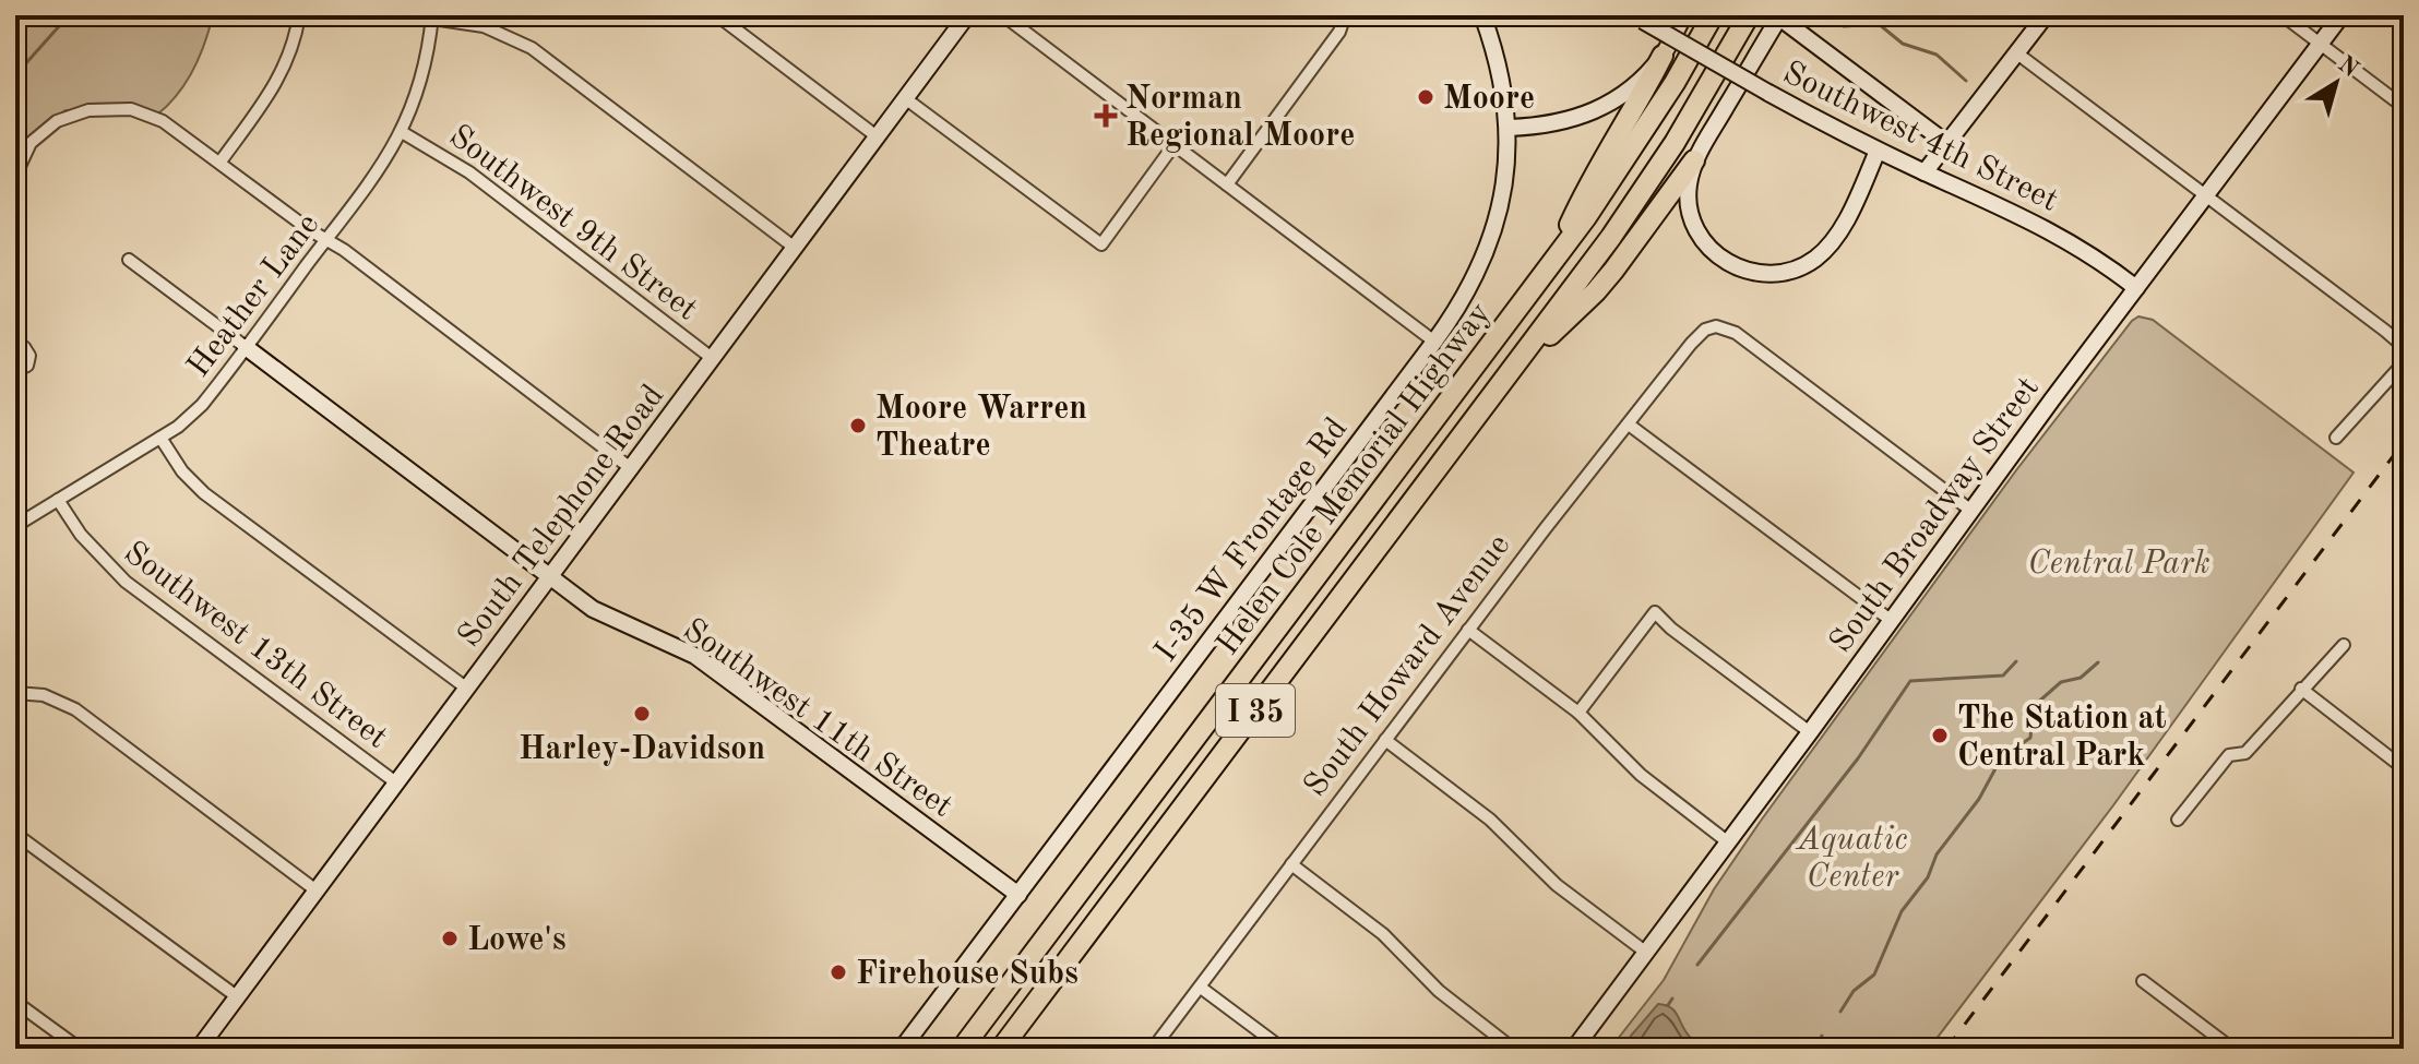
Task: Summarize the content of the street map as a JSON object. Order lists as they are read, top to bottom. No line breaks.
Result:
{"streets":{"highway":["Helen Cole Memorial Highway","I 35"],"main road":["Southwest 4th Street","South Broadway Street","South Telephone Road","I-35 W Frontage Rd","Southwest 11th Street"],"street":["Southwest 9th Street","Heather Lane","Southwest 13th Street","South Howard Avenue"]},"crossings":[["Southwest 4th Street","South Broadway Street"],["Southwest 9th Street","Heather Lane"],["Southwest 9th Street","South Telephone Road"],["Heather Lane","Southwest 13th Street"],["Heather Lane","Southwest 11th Street"],["South Broadway Street","South Howard Avenue"],["South Telephone Road","Southwest 13th Street"],["South Telephone Road","Southwest 11th Street"],["I-35 W Frontage Rd","Southwest 11th Street"]],"parks":["Central Park","Aquatic Center"],"places":{"other":["Moore","Moore Warren Theatre","Harley-Davidson","The Station at Central Park","Lowe's","Firehouse Subs"],"health":["Norman Regional Moore"]},"north":"top right"}
